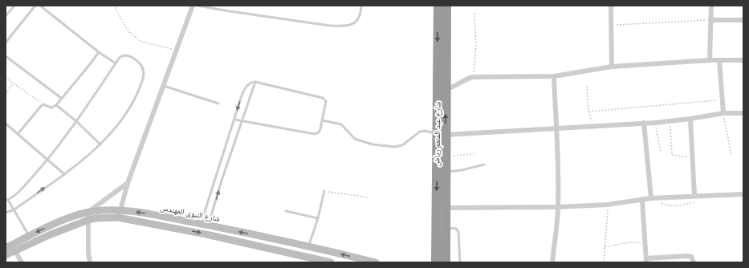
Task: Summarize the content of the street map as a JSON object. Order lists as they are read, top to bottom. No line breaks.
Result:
{"streets":{"highway":["شارع عبد المنعم رياض"],"street":["شارع النبوى المهندس"]}}
